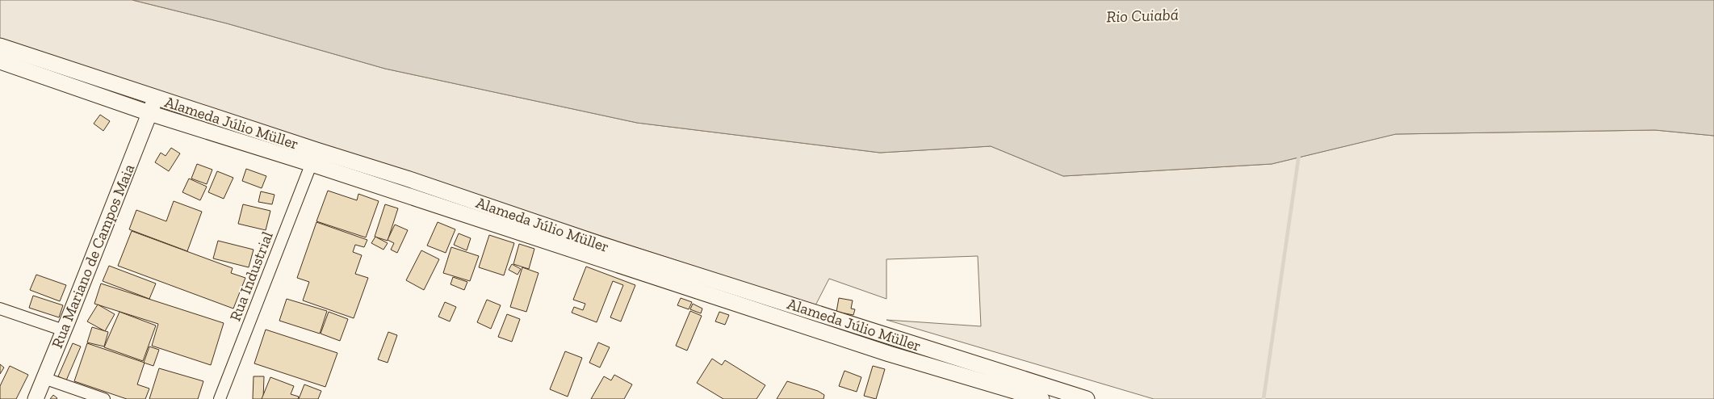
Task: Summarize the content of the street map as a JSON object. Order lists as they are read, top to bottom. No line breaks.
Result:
{"streets":{"main road":["Alameda Júlio Müller","Rua Mariano de Campos Maia"],"street":["Rua Industrial"]},"crossings":[["Alameda Júlio Müller","Rua Mariano de Campos Maia"],["Alameda Júlio Müller","Rua Industrial"]],"water":["Rio Cuiabá"]}
